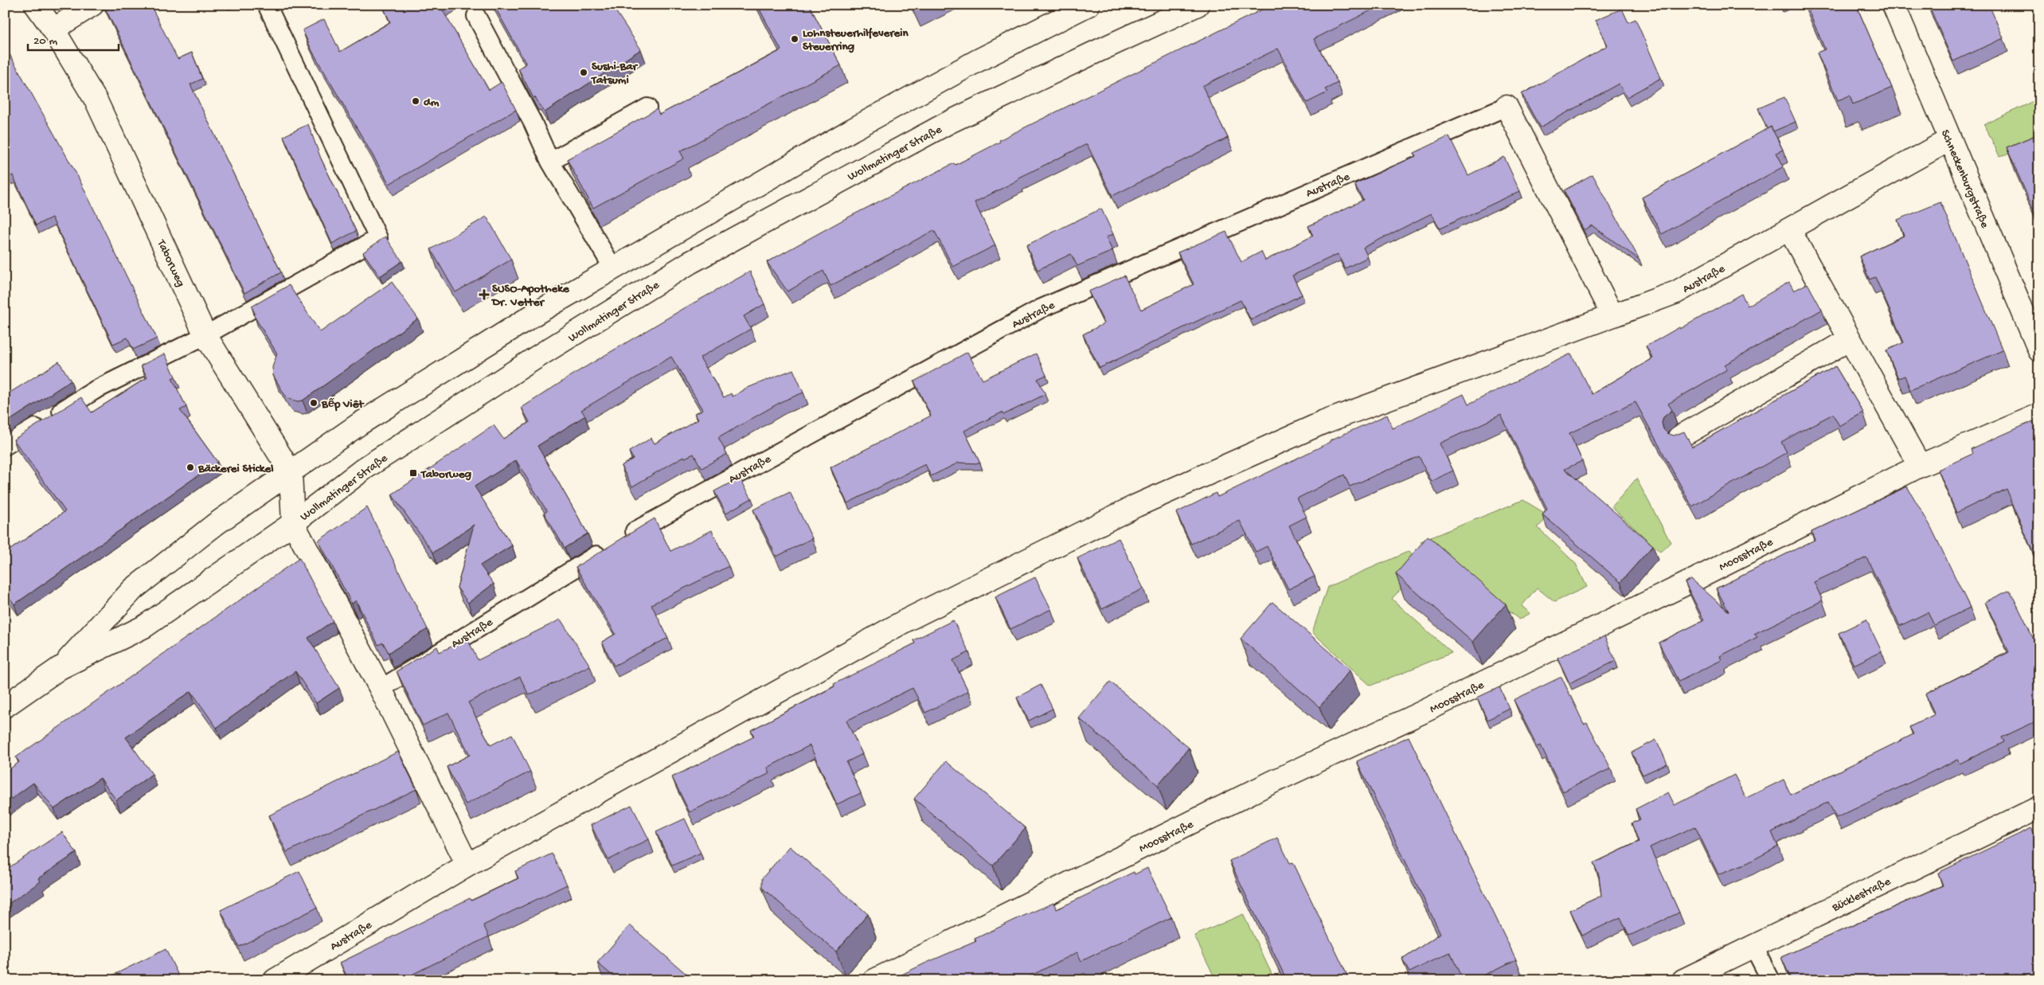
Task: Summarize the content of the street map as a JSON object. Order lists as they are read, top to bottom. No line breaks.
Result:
{"streets":{"street":["Wollmatinger Straße","Schneckenburgstraße","Austraße","Taborweg","Moosstraße","Bücklestraße"]},"crossings":[["Wollmatinger Straße","Taborweg"],["Schneckenburgstraße","Austraße"]],"places":{"other":["Lohnsteuerhilfeverein Steuerring","Sushi-Bar Tatsumi","dm","Bếp Viêt","Bäckerei Stickel"],"health":["SUSO-Apotheke Dr. Vetter"],"transit":["Taborweg"]},"scale_bar":"20 m"}
